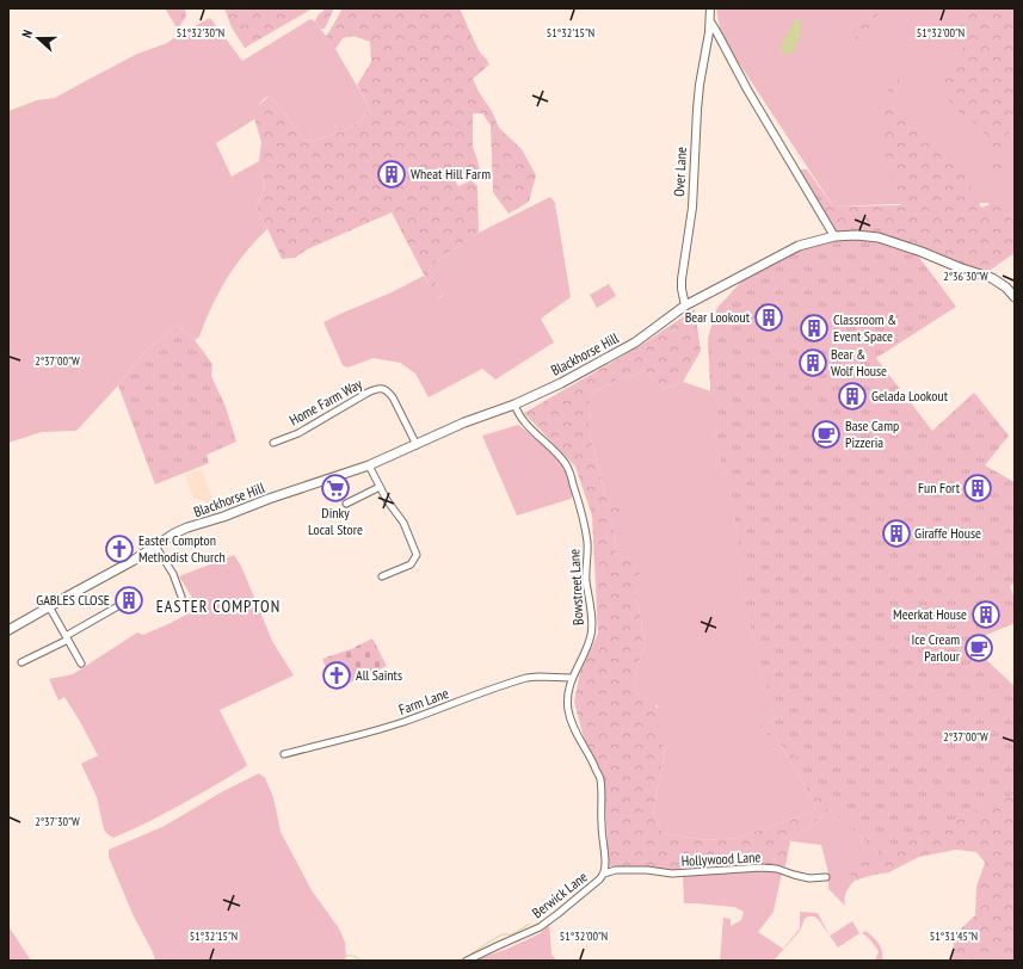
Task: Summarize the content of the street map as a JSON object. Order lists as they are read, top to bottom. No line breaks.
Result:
{"streets":{"main road":["Blackhorse Hill"],"street":["Over Lane","Home Farm Way","Bowstreet Lane","Farm Lane","Hollywood Lane","Berwick Lane"]},"crossings":[["Over Lane","Blackhorse Hill"],["Blackhorse Hill","Home Farm Way"],["Blackhorse Hill","Bowstreet Lane"],["Bowstreet Lane","Farm Lane"],["Bowstreet Lane","Berwick Lane"],["Hollywood Lane","Berwick Lane"]],"districts":["EASTER COMPTON"],"places":{"building":["Wheat Hill Farm","Bear Lookout","Classroom & Event Space","Bear & Wolf House","Gelada Lookout","Fun Fort","Giraffe House","GABLES CLOSE","Meerkat House"],"cafe":["Base Camp Pizzeria","Ice Cream Parlour"],"supermarket":["Dinky Local Store"],"church":["Easter Compton Methodist Church","All Saints"]},"north":"left","coordinates":["51°32'30\"N","51°32'15\"N","51°32'00\"N","2°36'30\"W","2°37'00\"W","2°37'30\"W","51°31'45\"N"]}
